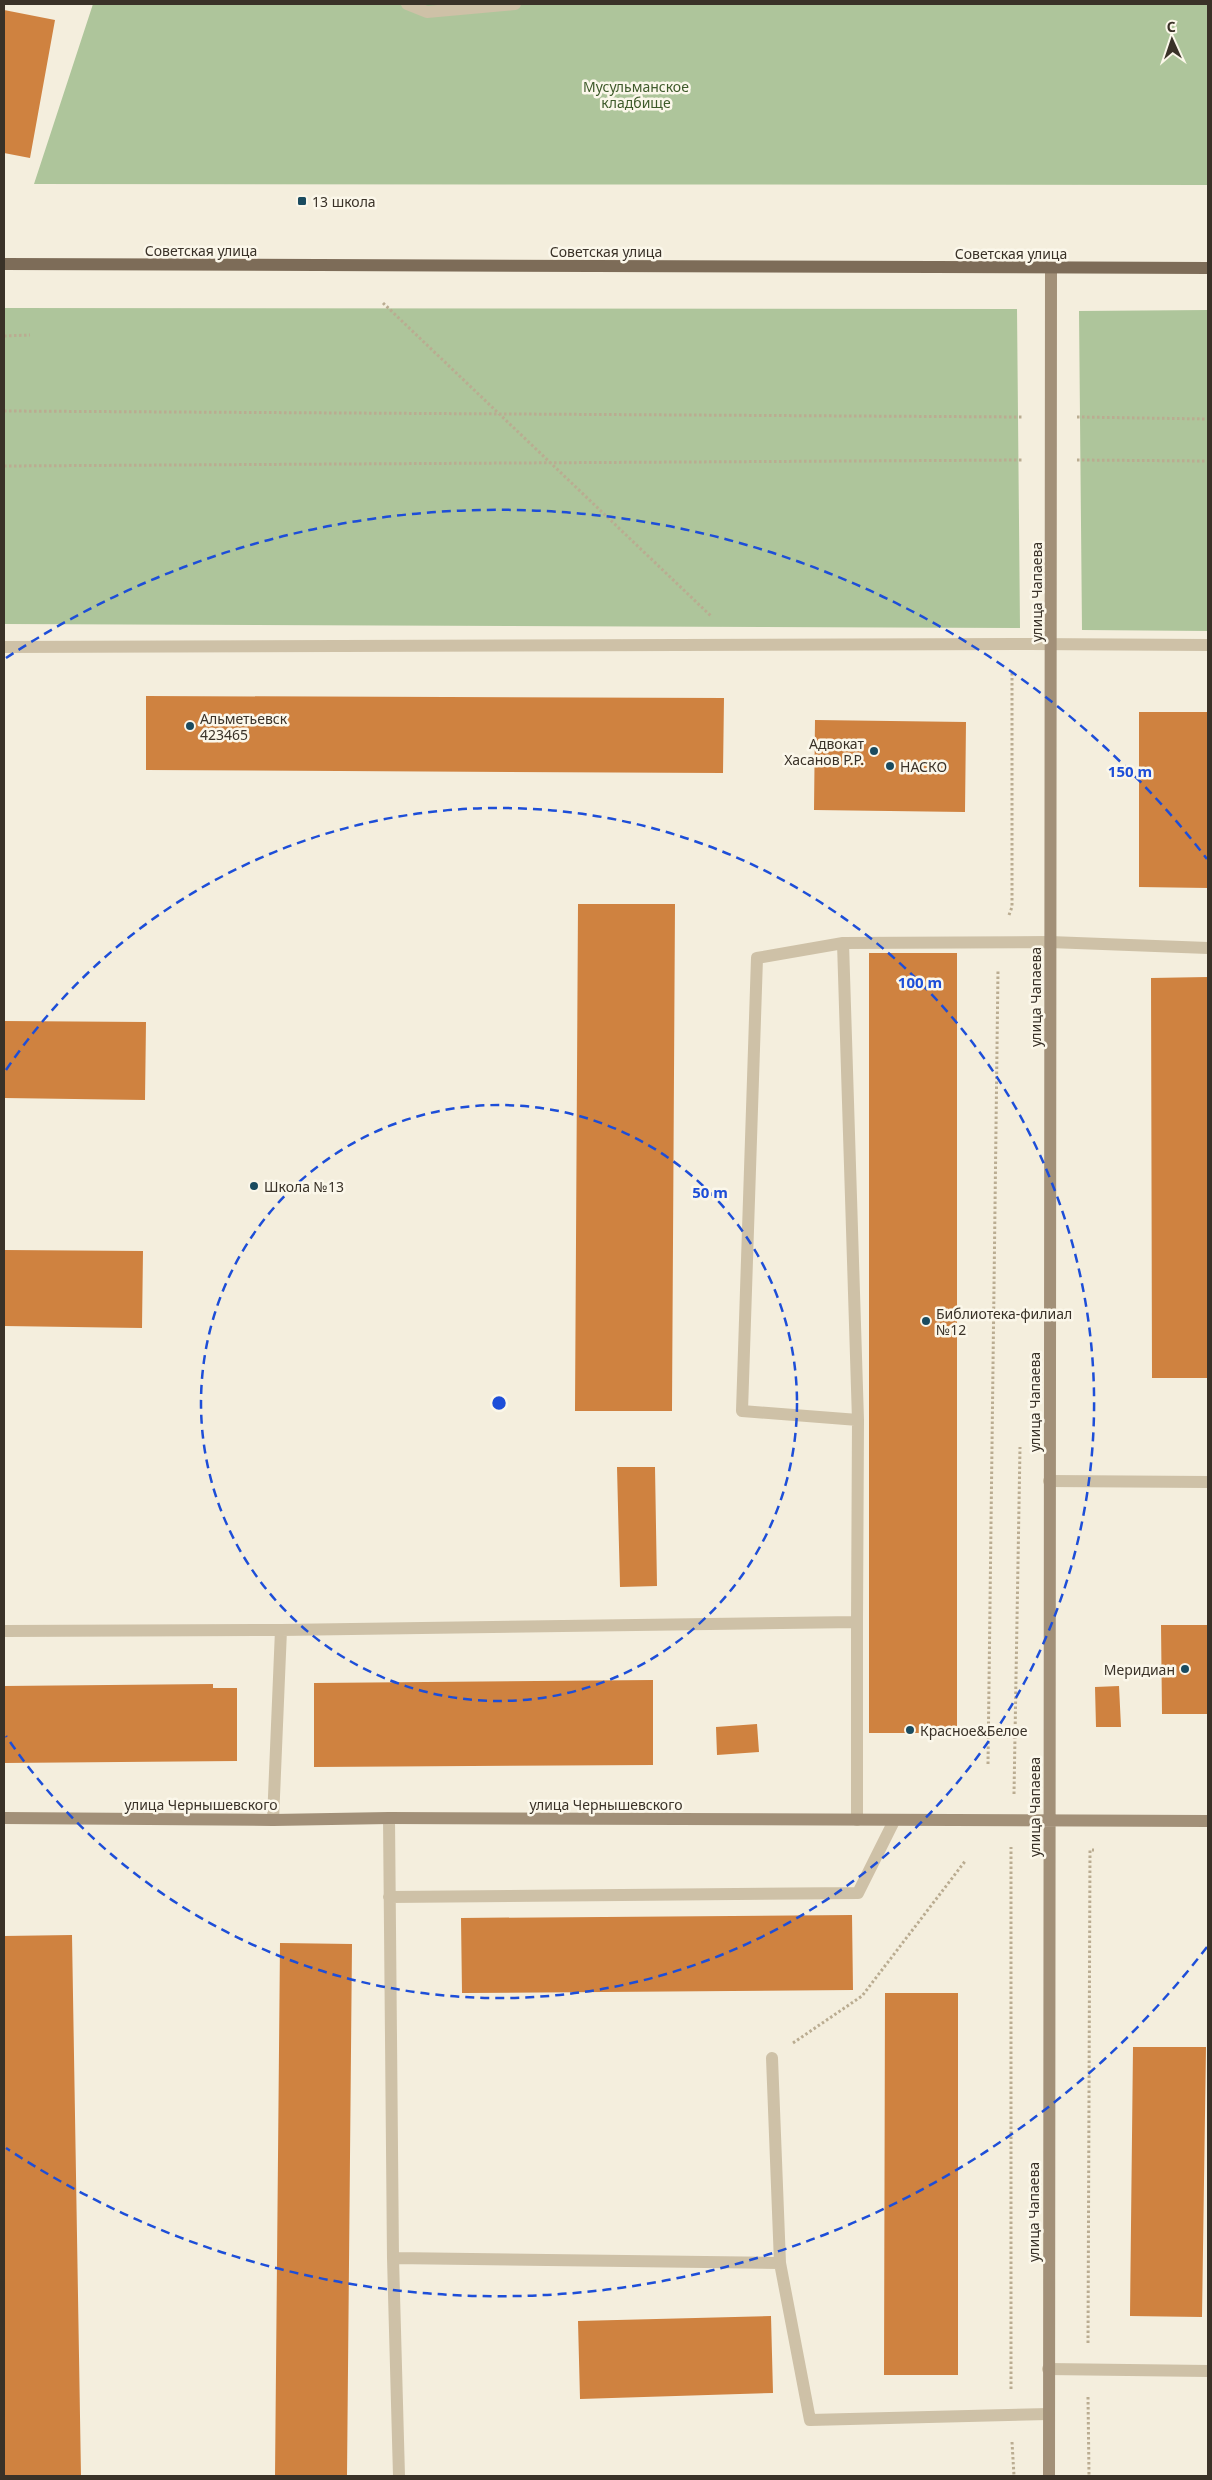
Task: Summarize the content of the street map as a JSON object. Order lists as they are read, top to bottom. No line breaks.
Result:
{"streets":{"main road":["Советская улица"],"street":["улица Чапаева","улица Чернышевского"]},"crossings":[["Советская улица","улица Чапаева"],["улица Чапаева","улица Чернышевского"]],"parks":["Мусульманское кладбище"],"places":{"transit":["13 школа"],"other":["Альметьевск 423465","Адвокат Хасанов Р.Р.","НАСКО","Школа №13","Библиотека-филиал №12","Меридиан","Красное&Белое"]},"north":"top","rings":["150 m","100 m","50 m"]}
